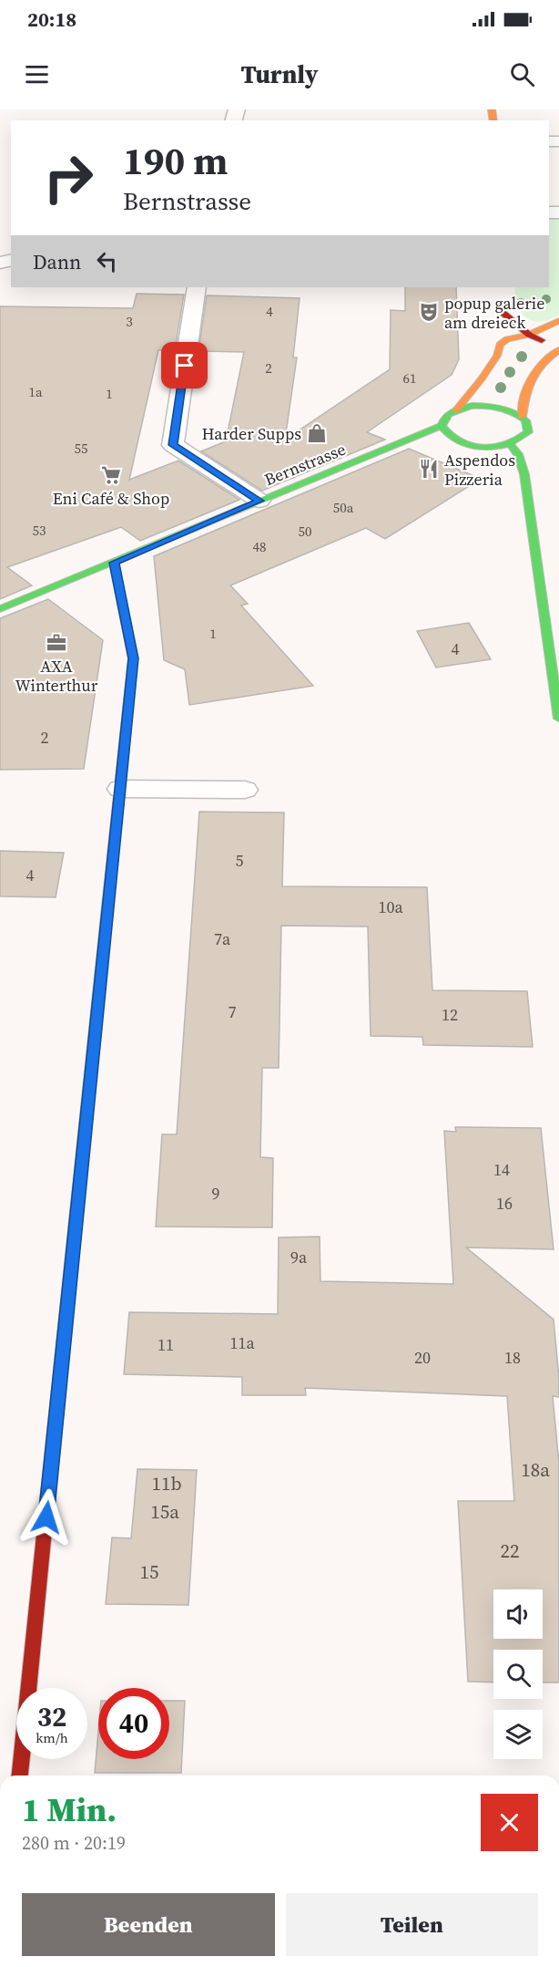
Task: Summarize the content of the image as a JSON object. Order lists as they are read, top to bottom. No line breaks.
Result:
{"streets":{"street":["Bernstrasse"]},"places":{"theatre":["popup galerie am dreieck"],"shop":["Harder Supps"],"restaurant":["Aspendos Pizzeria"],"supermarket":["Eni Café & Shop"],"office":["AXA Winterthur"]},"house_numbers":["4","3","2","61","1a","1","55","50a","53","50","48","1","4","2","5","4","10a","7a","7","12","14","9","16","9a","11a","11","20","18","18a","11b","15a","22","15"],"page":{"status":"20:18","header":"Turnly","turn":["190 m","Bernstrasse"],"then":"Dann","speed":"32 km/h","limit":"40","heading":["1 Min.","280 m · 20:19"],"buttons":["Beenden","Teilen"]}}
